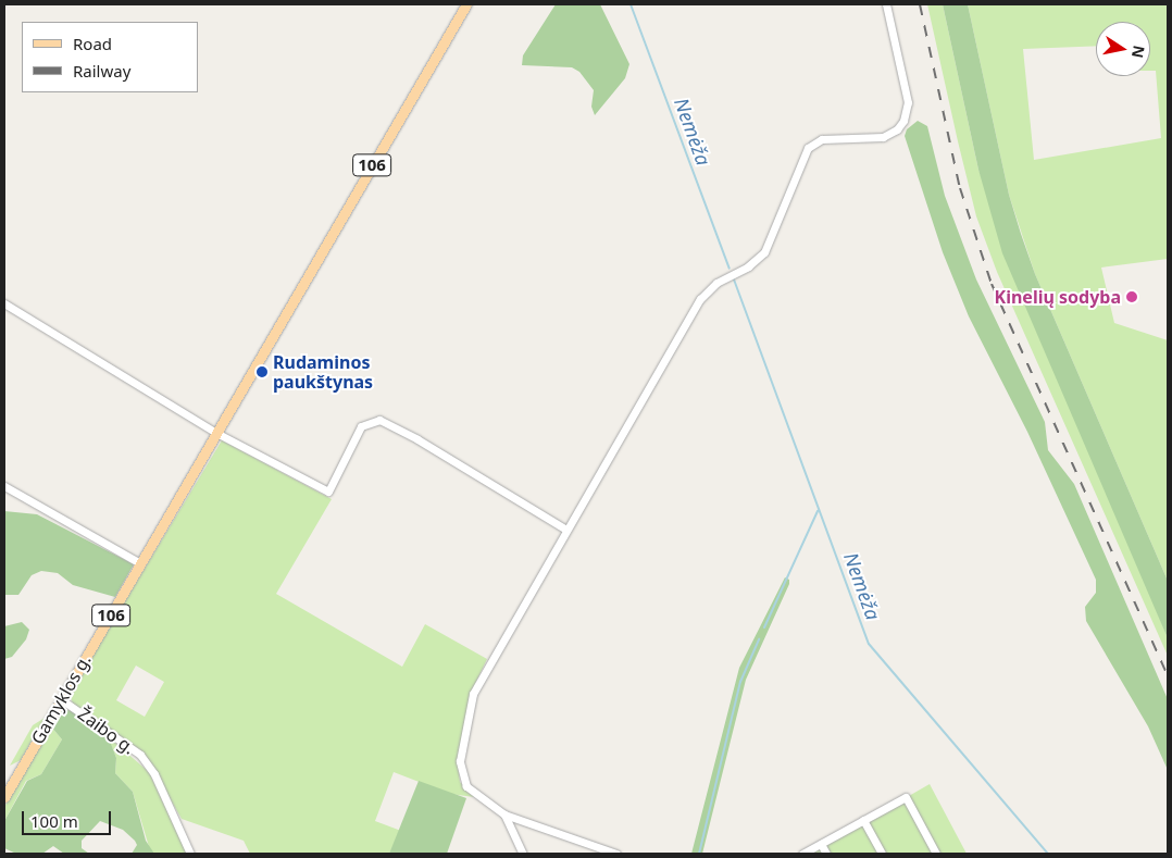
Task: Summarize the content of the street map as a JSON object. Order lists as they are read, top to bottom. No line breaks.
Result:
{"streets":{"main road":["106","Gamyklos g."],"street":["Žaibo g."]},"crossings":[["106","Gamyklos g."],["Gamyklos g.","Žaibo g."]],"water":["Nemėža"],"places":["Kinelių sodyba","Rudaminos paukštynas"],"legend":["Road","Railway"],"scale_bar":"100 m","north":"right"}
